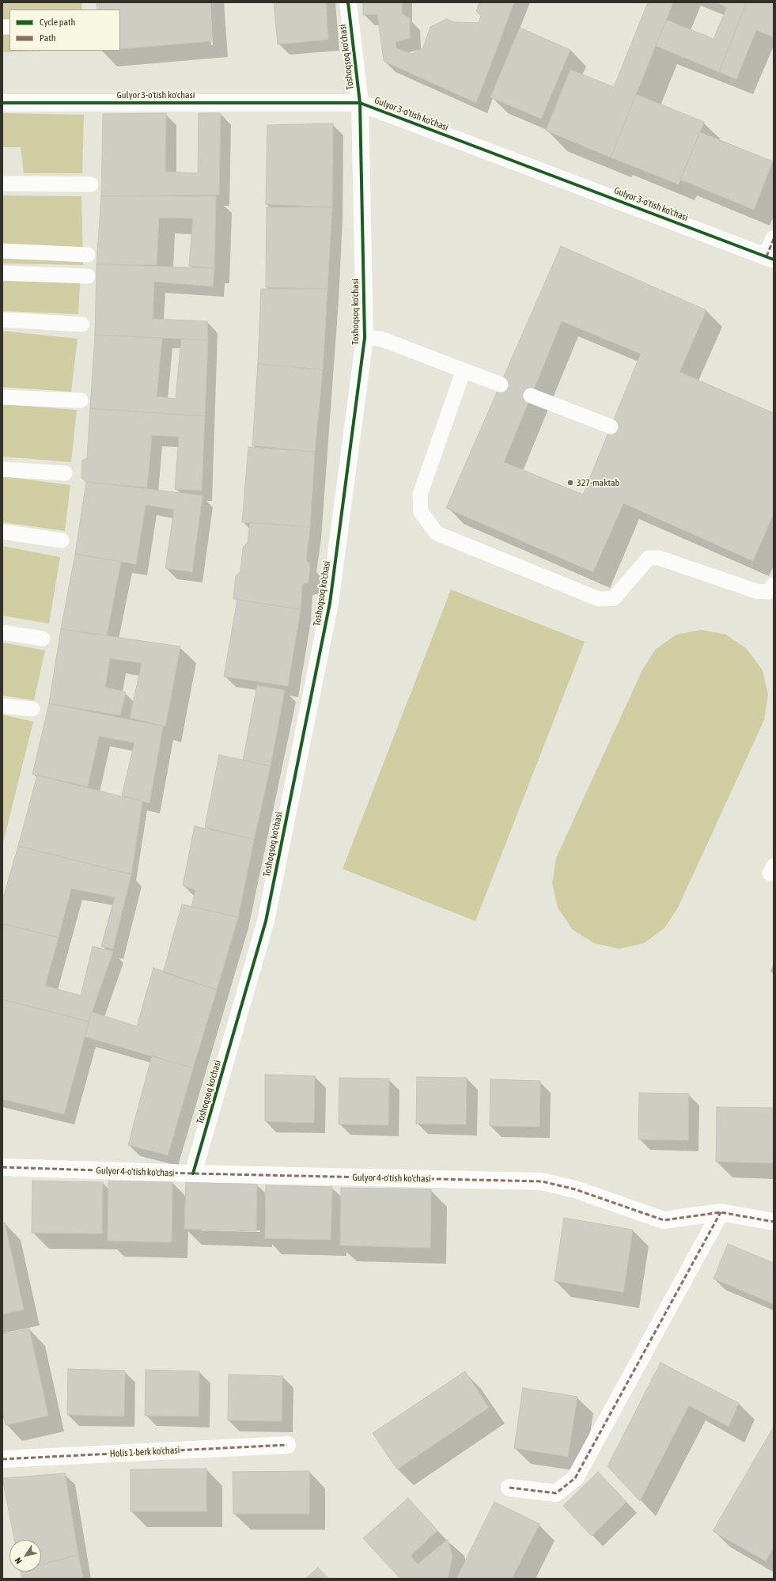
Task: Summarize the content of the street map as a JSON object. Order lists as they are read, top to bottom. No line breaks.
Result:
{"streets":{"street":["Toshoqsoq ko'chasi","Gulyor 3-o'tish ko'chasi","Gulyor 4-o'tish ko'chasi","Holis 1-berk ko'chasi"]},"crossings":[["Toshoqsoq ko'chasi","Gulyor 3-o'tish ko'chasi"],["Toshoqsoq ko'chasi","Gulyor 4-o'tish ko'chasi"]],"places":["327-maktab"],"legend":["Cycle path","Path"],"north":"bottom left"}
